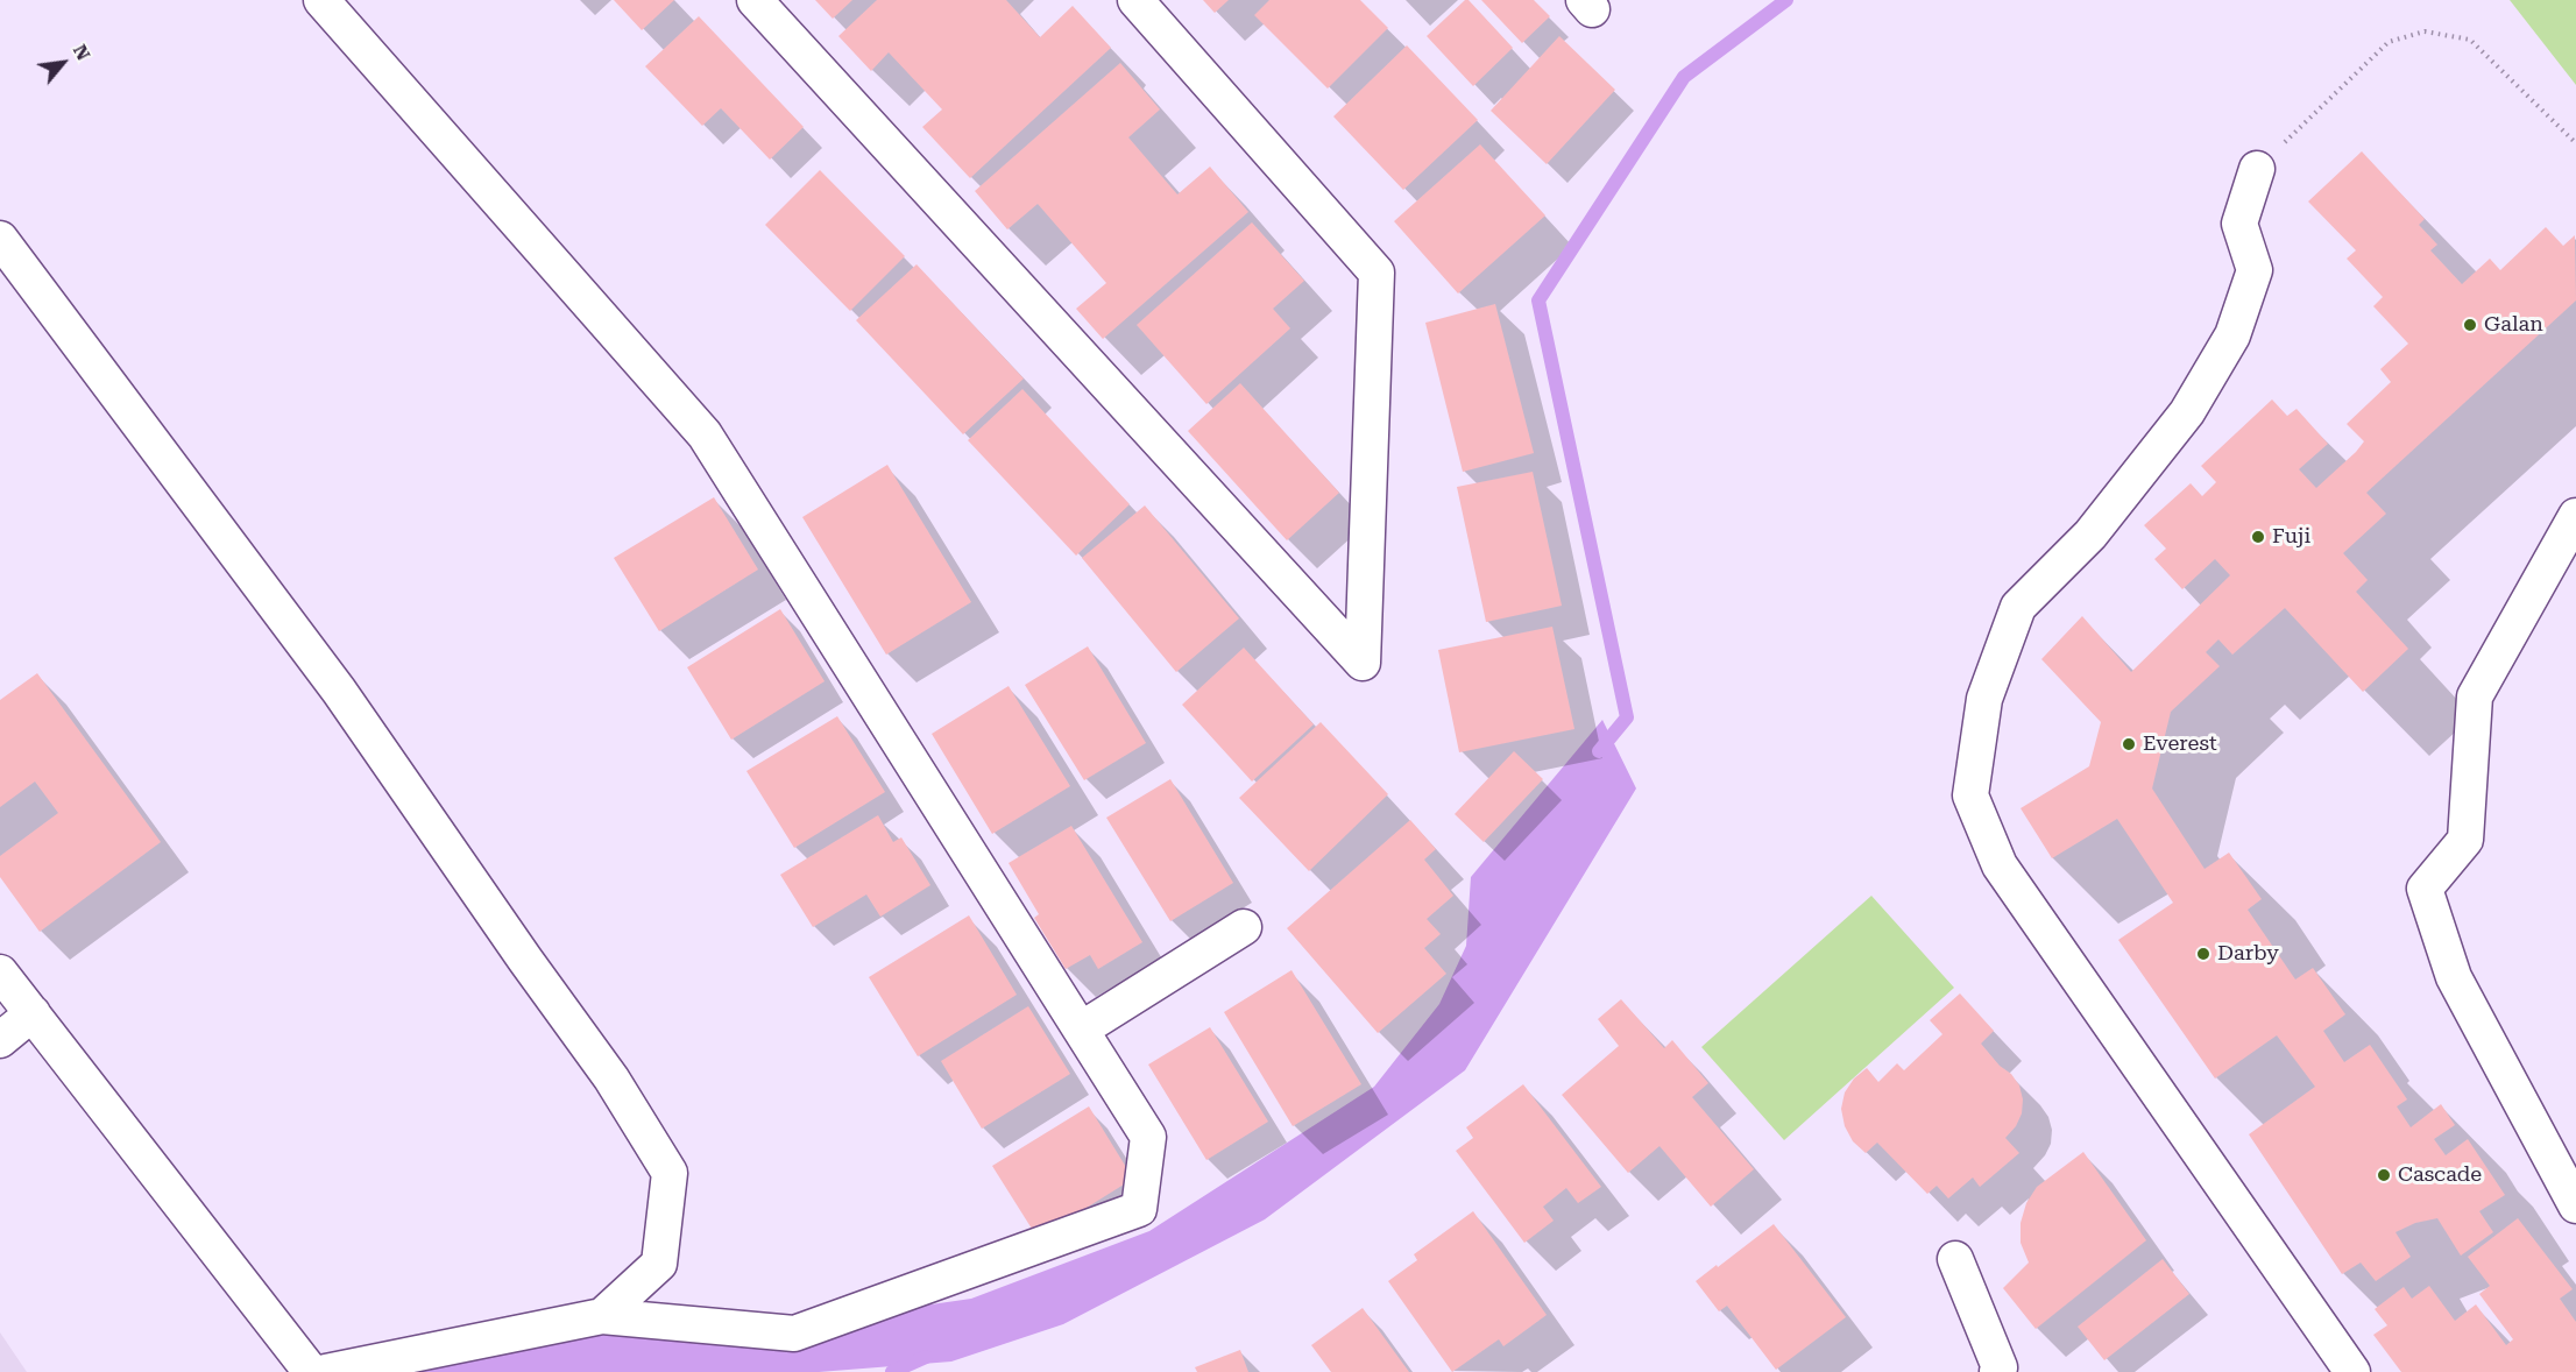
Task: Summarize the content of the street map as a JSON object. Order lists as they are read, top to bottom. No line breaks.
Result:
{"places":["Galan","Fuji","Everest","Darby","Cascade"],"north":"top right"}
